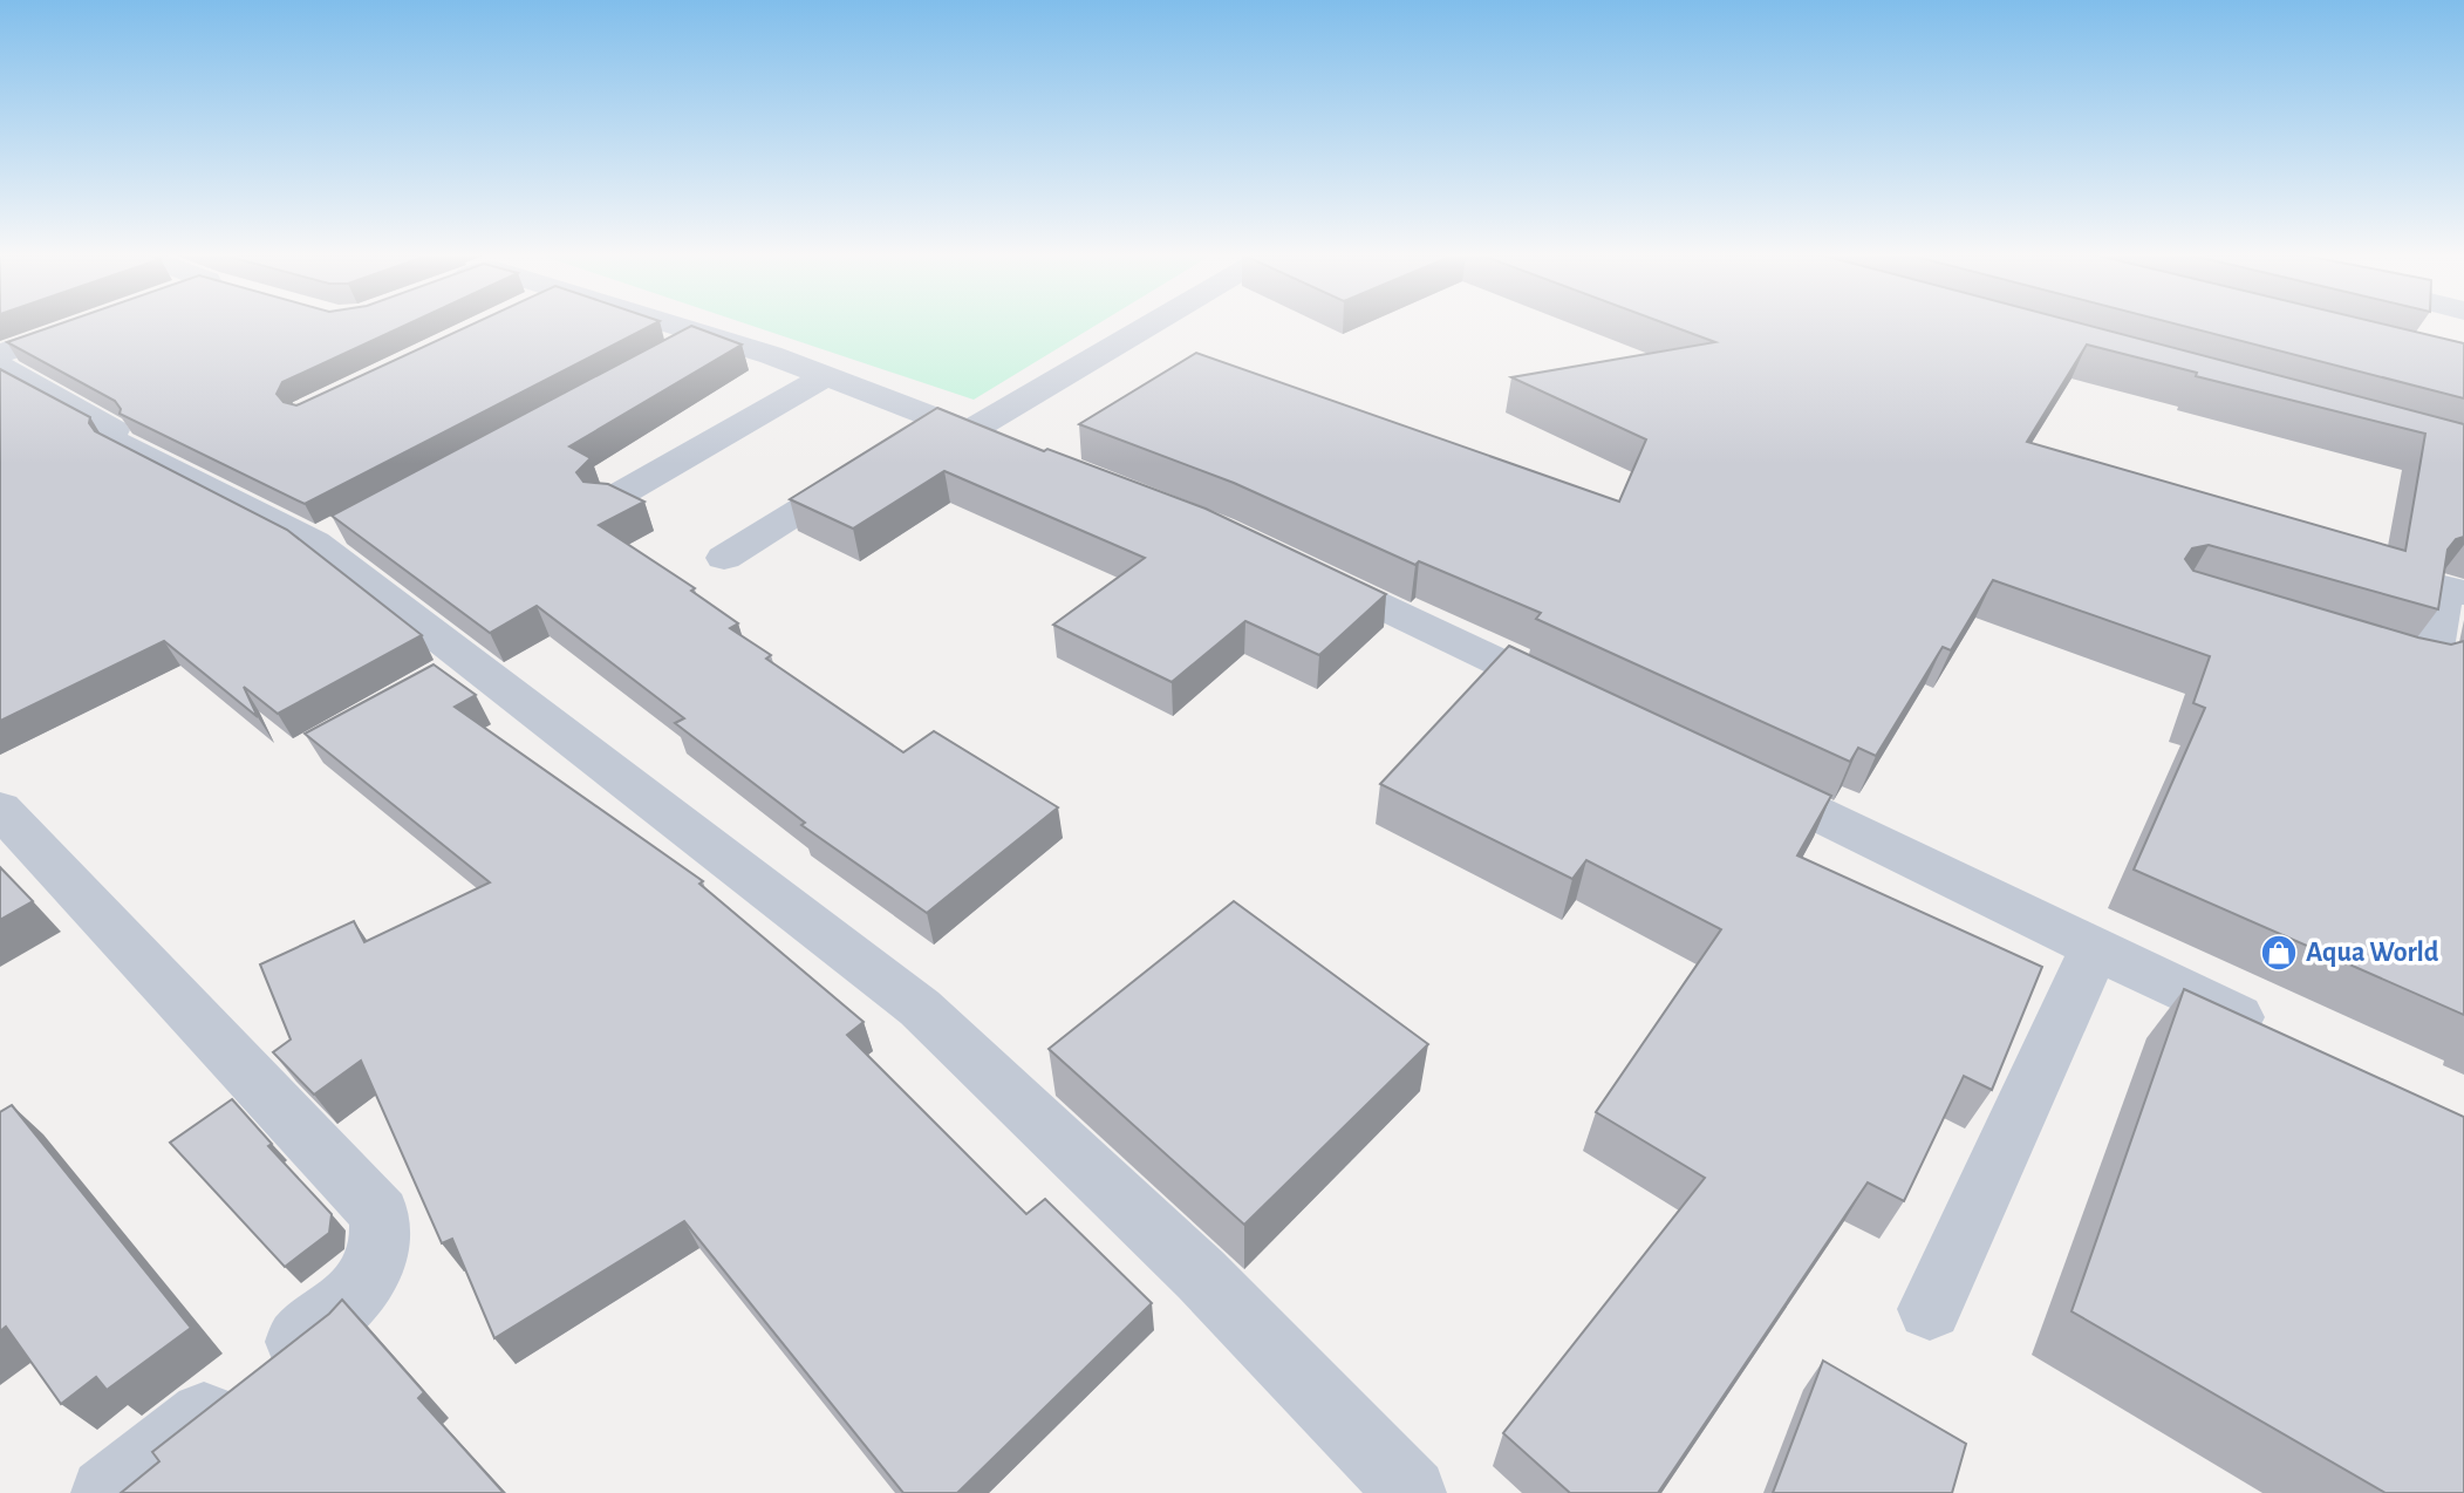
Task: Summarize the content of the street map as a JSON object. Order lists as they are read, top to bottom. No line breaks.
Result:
{"places":{"shop":["Aqua World"]}}
